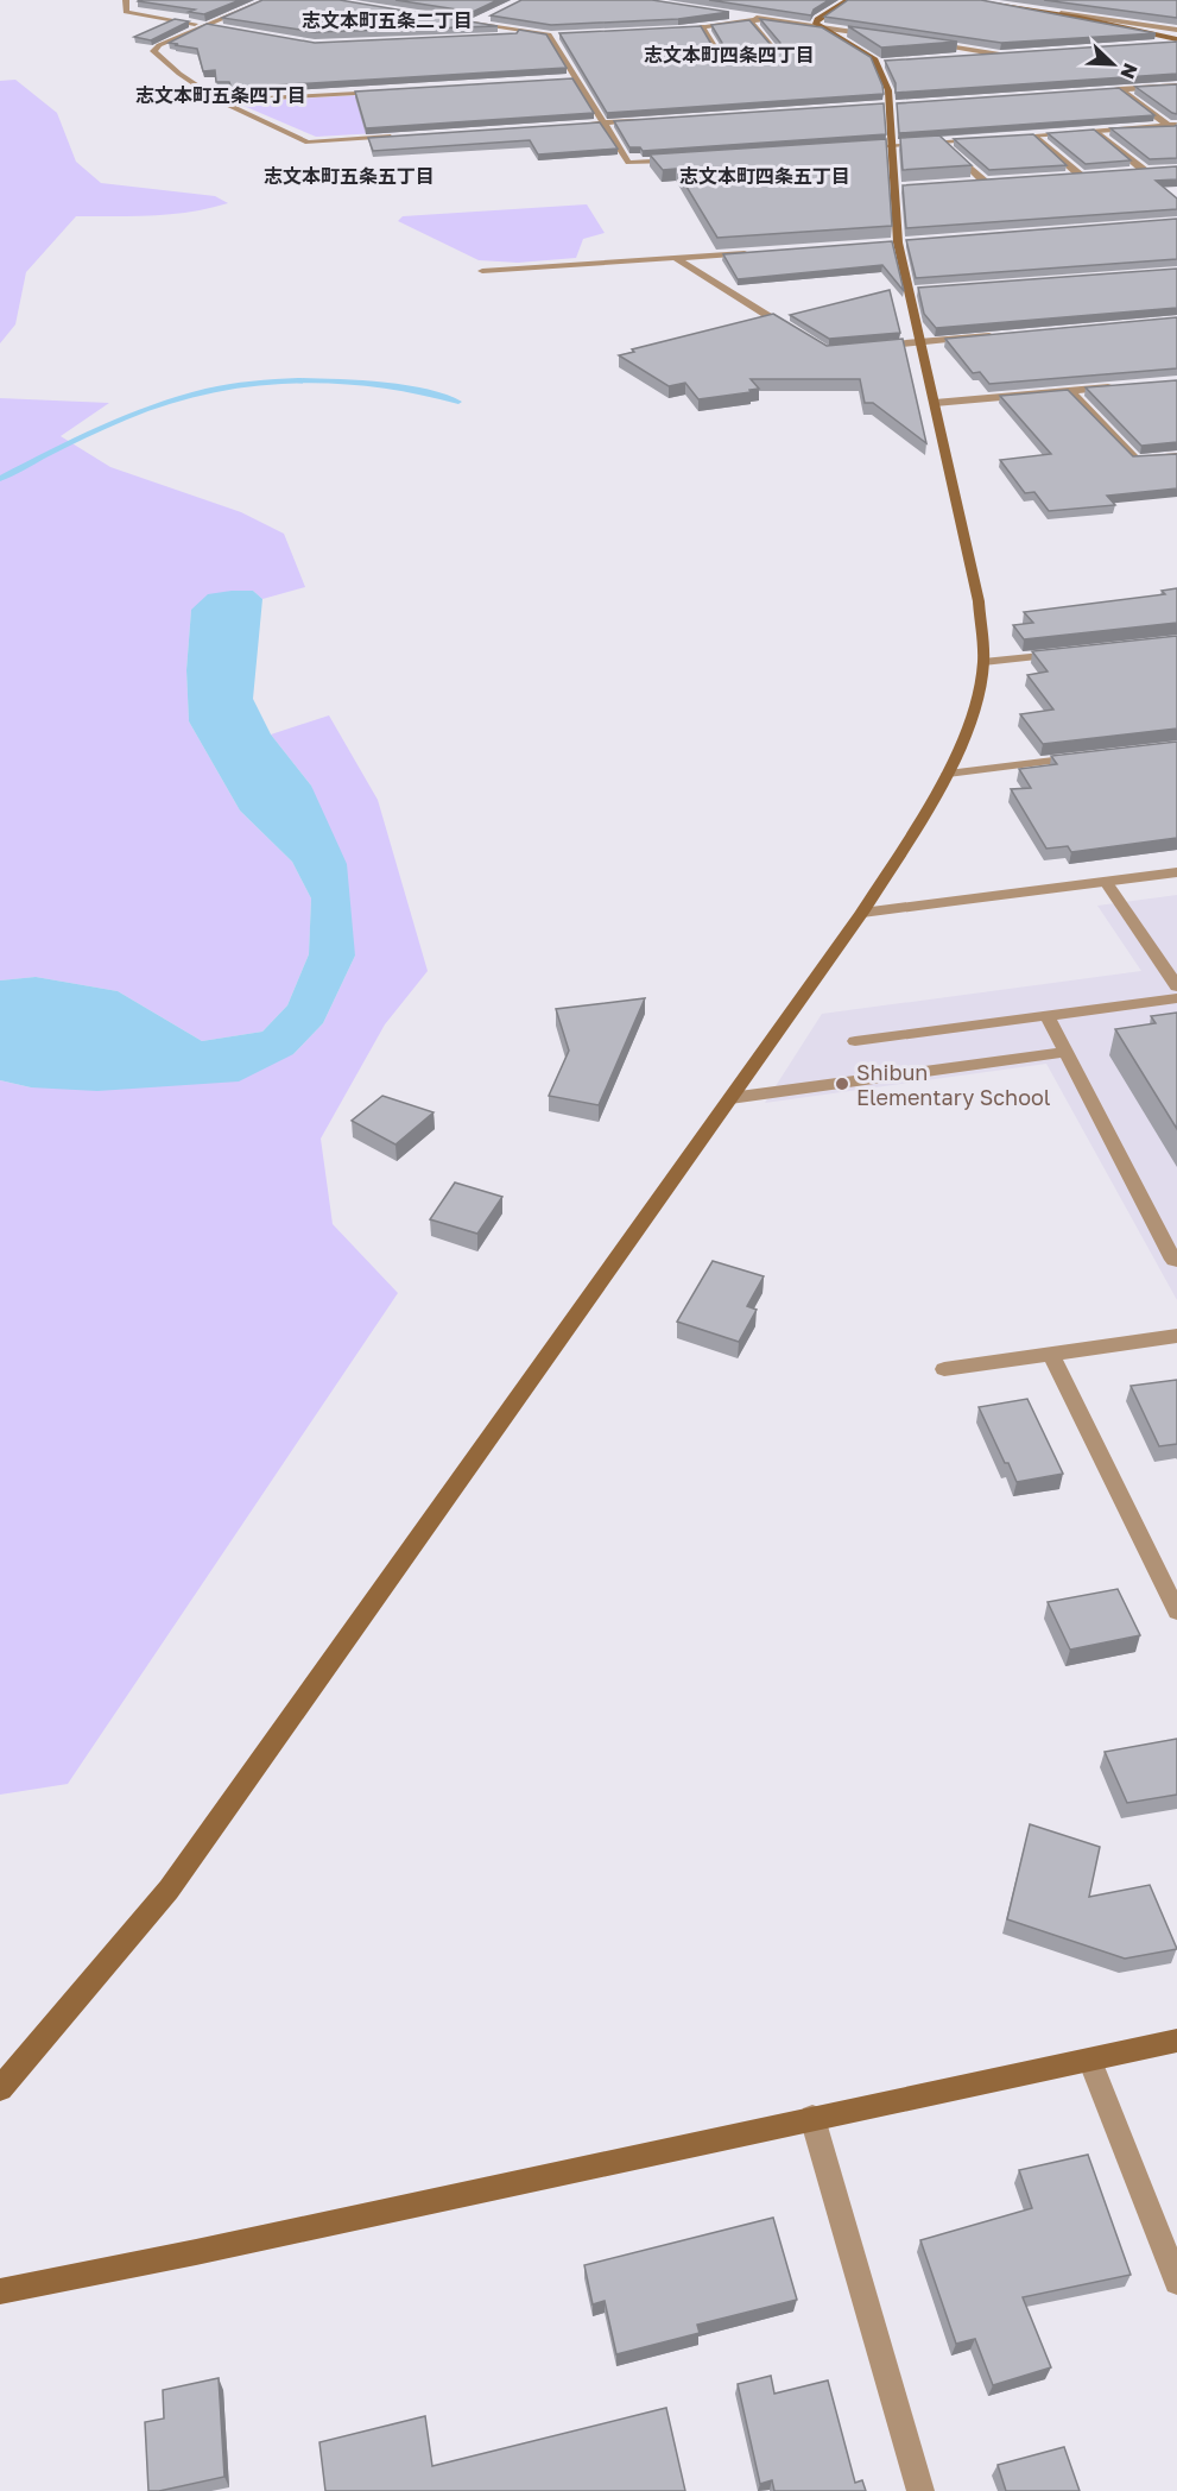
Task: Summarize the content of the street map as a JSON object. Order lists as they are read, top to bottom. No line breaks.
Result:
{"districts":["志文本町五条二丁目","志文本町四条四丁目","志文本町五条四丁目","志文本町五条五丁目","志文本町四条五丁目"],"places":["Shibun Elementary School"],"north":"bottom right"}
